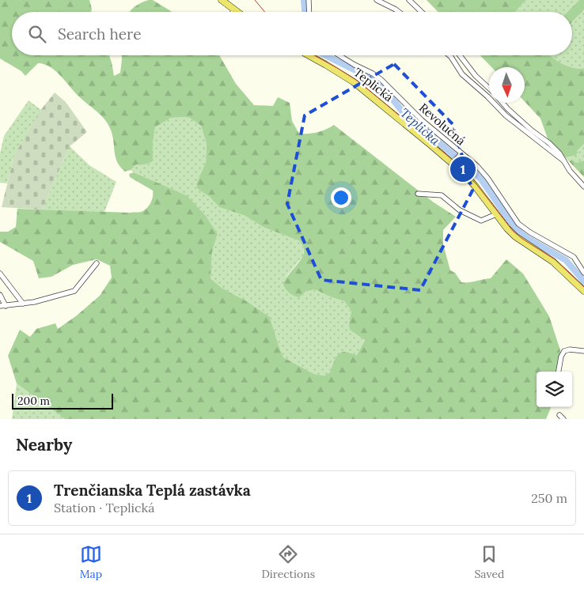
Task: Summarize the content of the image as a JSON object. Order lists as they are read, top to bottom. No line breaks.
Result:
{"streets":{"main road":["Teplická"],"street":["Revolučná"]},"water":["Teplička"],"scale_bar":"200 m","north":"bottom","page":{"search":"Search here","pins":"1","scale":"200 m","heading":"Nearby","list":[{"mark":"1","name":"Trenčianska Teplá zastávka","note":"Station · Teplická","value":"250 m"}],"nav":["Map","Directions","Saved"]}}
